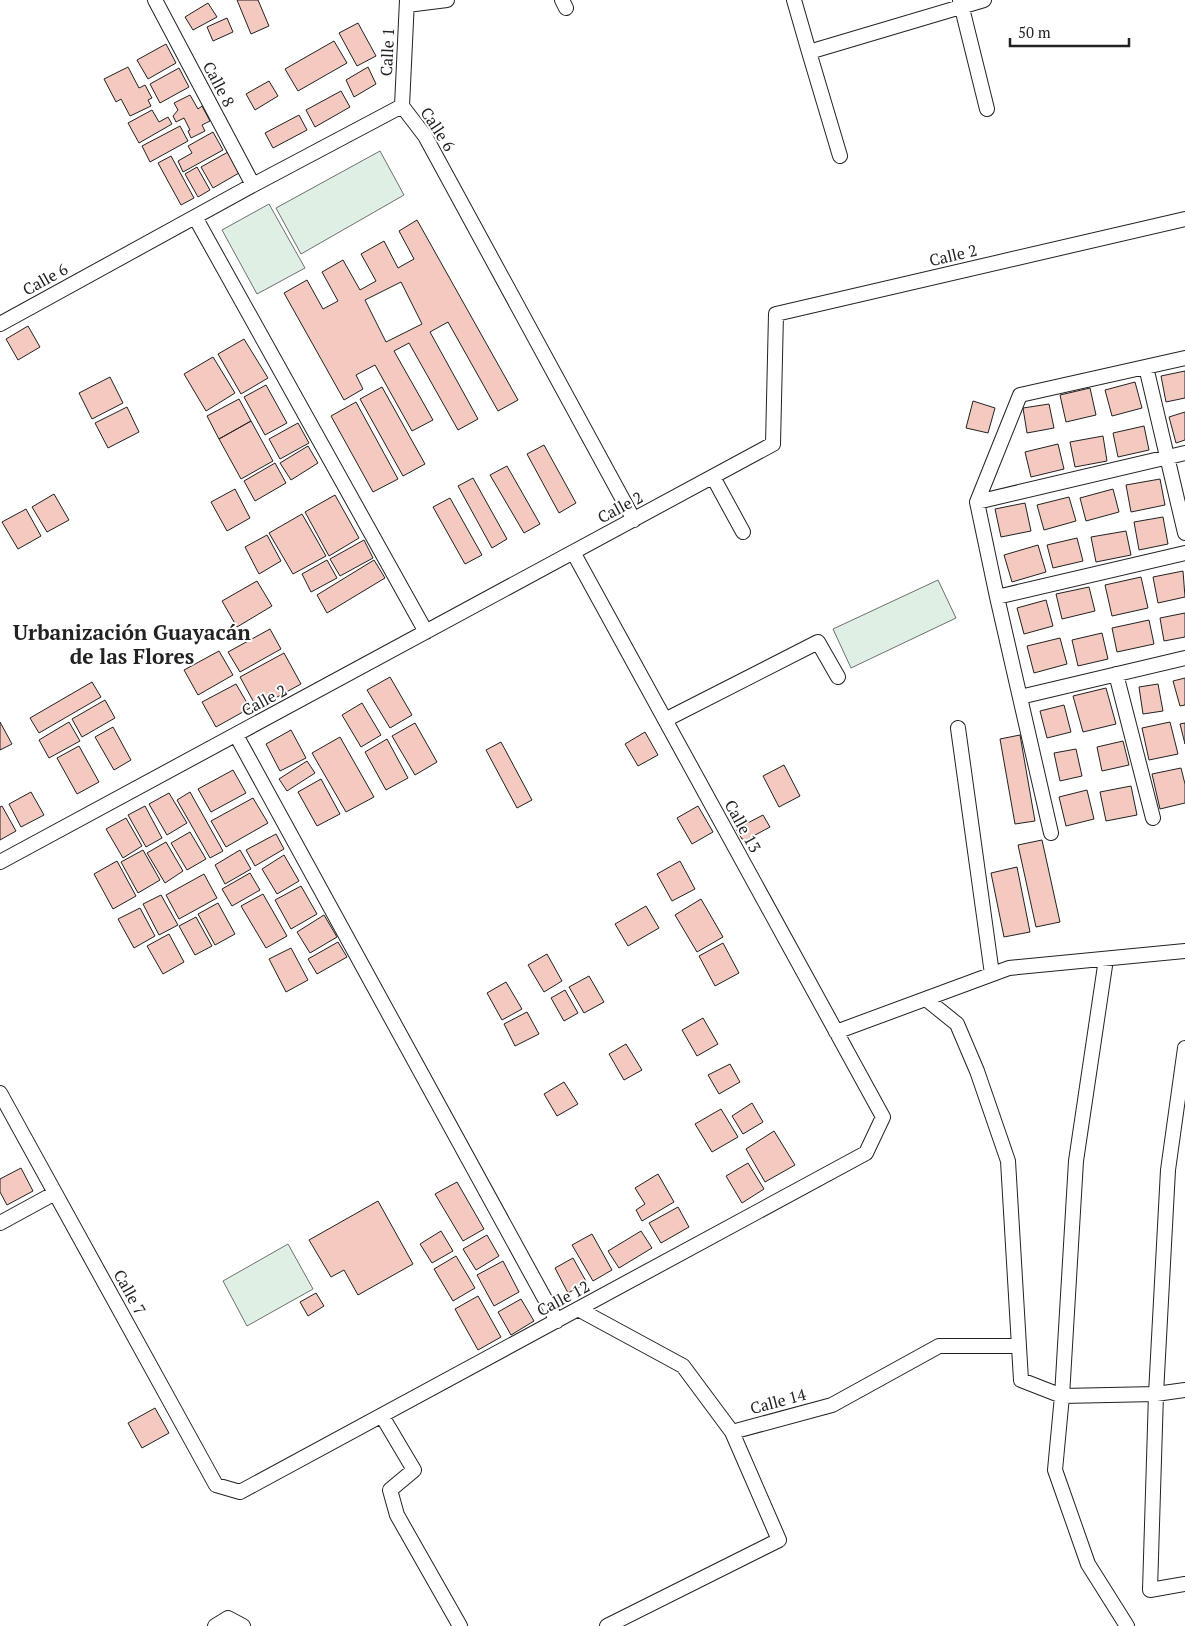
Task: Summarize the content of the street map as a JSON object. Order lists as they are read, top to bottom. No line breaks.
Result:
{"streets":{"street":["Calle 1","Calle 8","Calle 6","Calle 2","Calle 13","Calle 7","Calle 12","Calle 14"]},"crossings":[["Calle 1","Calle 6"],["Calle 8","Calle 6"],["Calle 6","Calle 2"],["Calle 2","Calle 13"],["Calle 13","Calle 12"],["Calle 7","Calle 12"]],"districts":["Urbanización Guayacán de las Flores"],"scale_bar":"50 m"}
